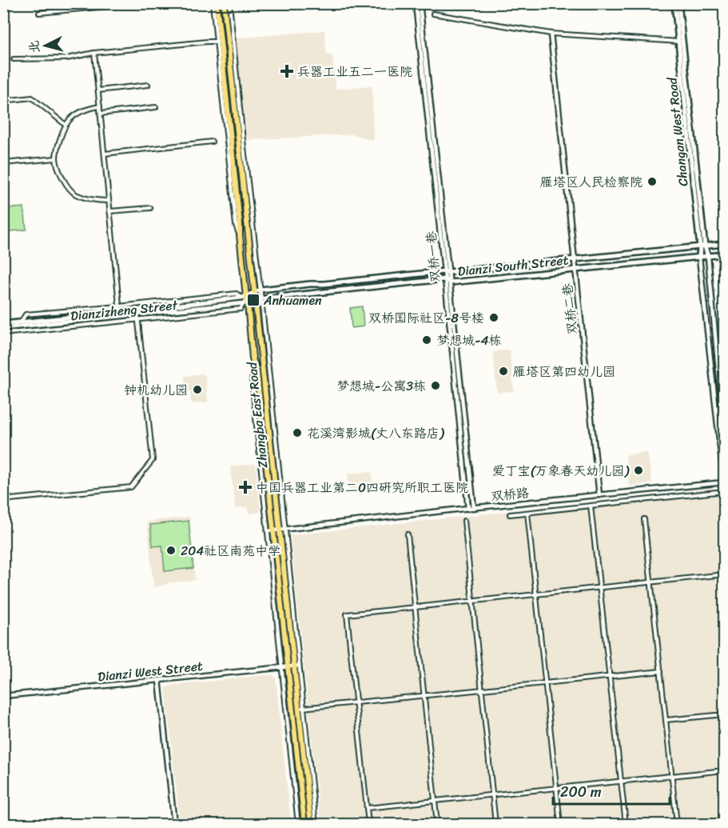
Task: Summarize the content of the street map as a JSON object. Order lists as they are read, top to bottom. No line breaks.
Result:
{"streets":{"main road":["Changan West Road","Dianzi South Street","Dianzizheng Street","Zhangba East Road"],"street":["双桥一巷","双桥二巷","双桥路","Dianzi West Street"]},"crossings":[["Changan West Road","Dianzi South Street"],["双桥一巷","Dianzi South Street"],["双桥一巷","双桥路"],["Dianzi South Street","双桥二巷"],["Dianzi South Street","Dianzizheng Street"],["Dianzi South Street","Zhangba East Road"],["双桥二巷","双桥路"],["Dianzizheng Street","Zhangba East Road"],["Zhangba East Road","双桥路"],["Zhangba East Road","Dianzi West Street"]],"places":{"health":["兵器工业五二一医院","中国兵器工业第二0四研究所职工医院"],"other":["雁塔区人民检察院","双桥国际社区-8号楼","梦想城-4栋","雁塔区第四幼儿园","梦想城-公寓3栋","钟机幼儿园","花溪湾影城(丈八东路店)","爱丁宝(万象春天幼儿园)","204社区南苑中学"],"transit":["Anhuamen"]},"scale_bar":"200 m","north":"left"}
